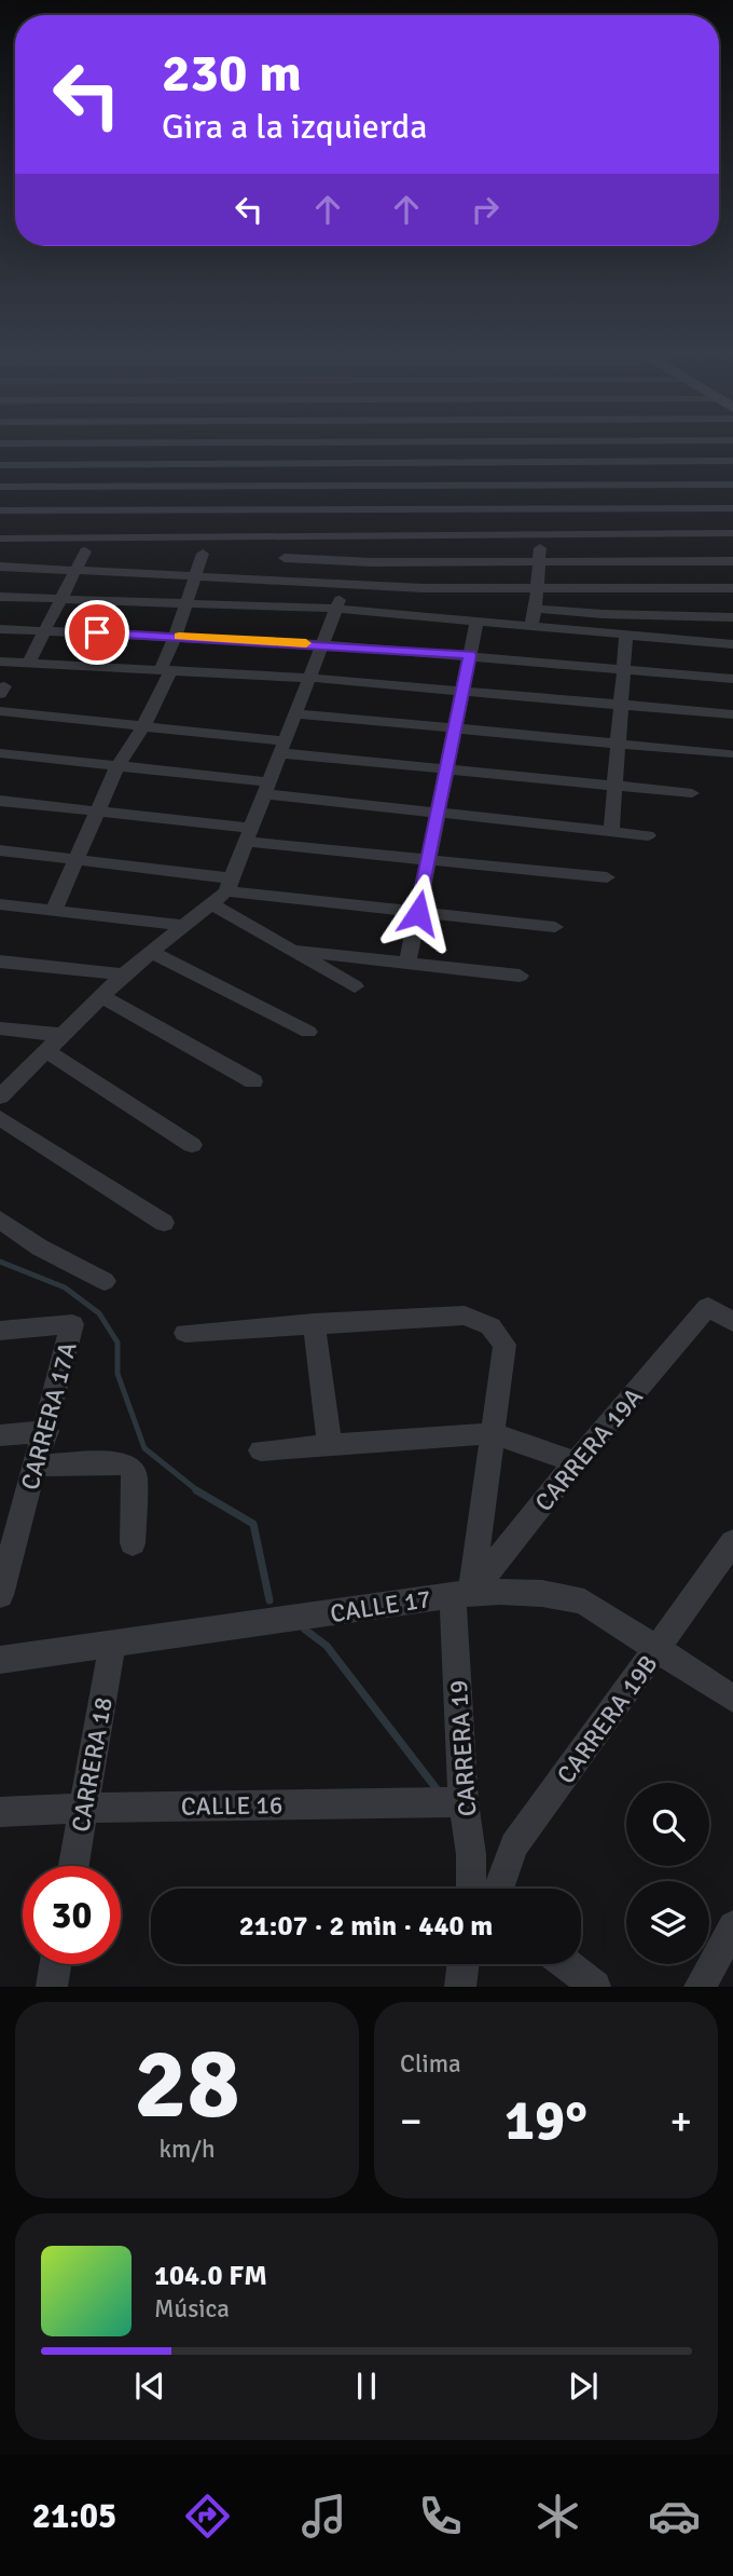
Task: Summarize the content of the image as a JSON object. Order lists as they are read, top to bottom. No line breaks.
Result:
{"streets":{"street":["CARRERA 17A","CARRERA 19A","CALLE 17","CARRERA 19B","CARRERA 19","CARRERA 18","CALLE 16"]},"crossings":[["CARRERA 19A","CALLE 17"],["CARRERA 19A","CARRERA 19"],["CALLE 17","CARRERA 19B"],["CALLE 17","CARRERA 19"],["CALLE 17","CARRERA 18"],["CARRERA 19","CALLE 16"],["CARRERA 18","CALLE 16"]],"page":{"turn":["230 m","Gira a la izquierda"],"limit":"30","trip":"21:07 · 2 min · 440 m","tile":[["28","km/h"],"Clima"],"heat":["−","19°","+"],"song":["104.0 FM","Música"],"tabs":"21:05"}}
